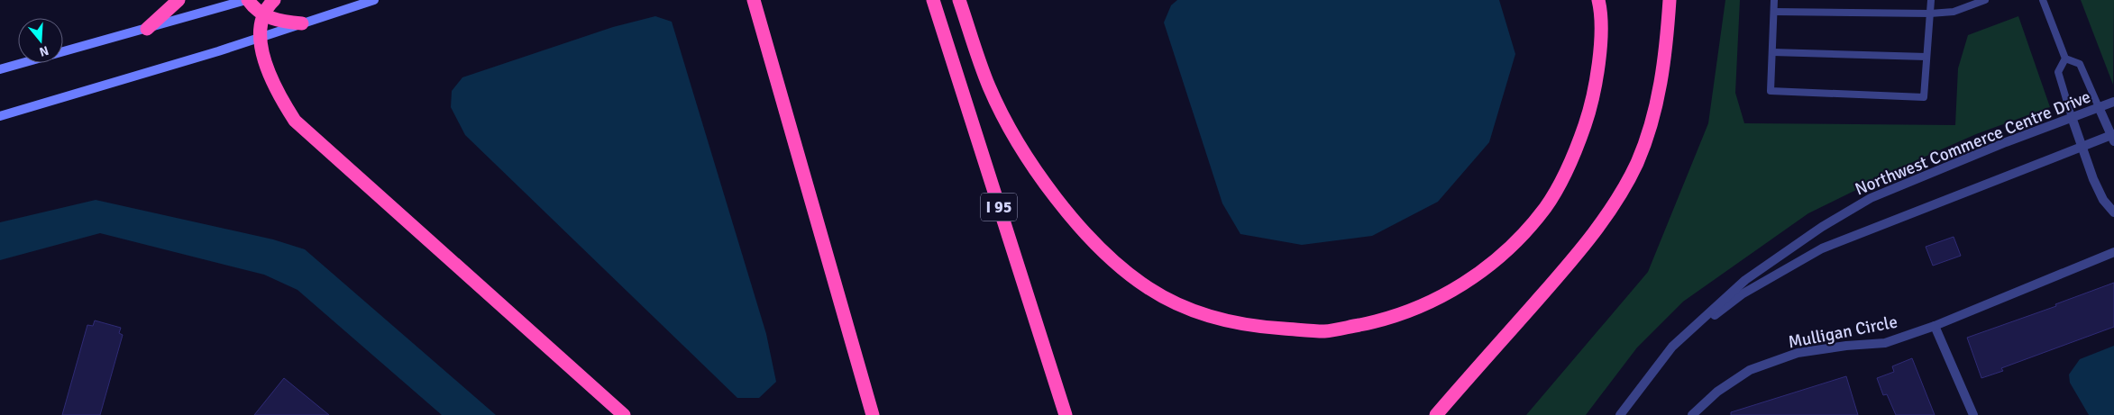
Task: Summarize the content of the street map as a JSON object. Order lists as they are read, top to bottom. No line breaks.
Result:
{"streets":{"highway":["I 95"],"street":["Northwest Commerce Centre Drive","Mulligan Circle"]},"north":"bottom"}
